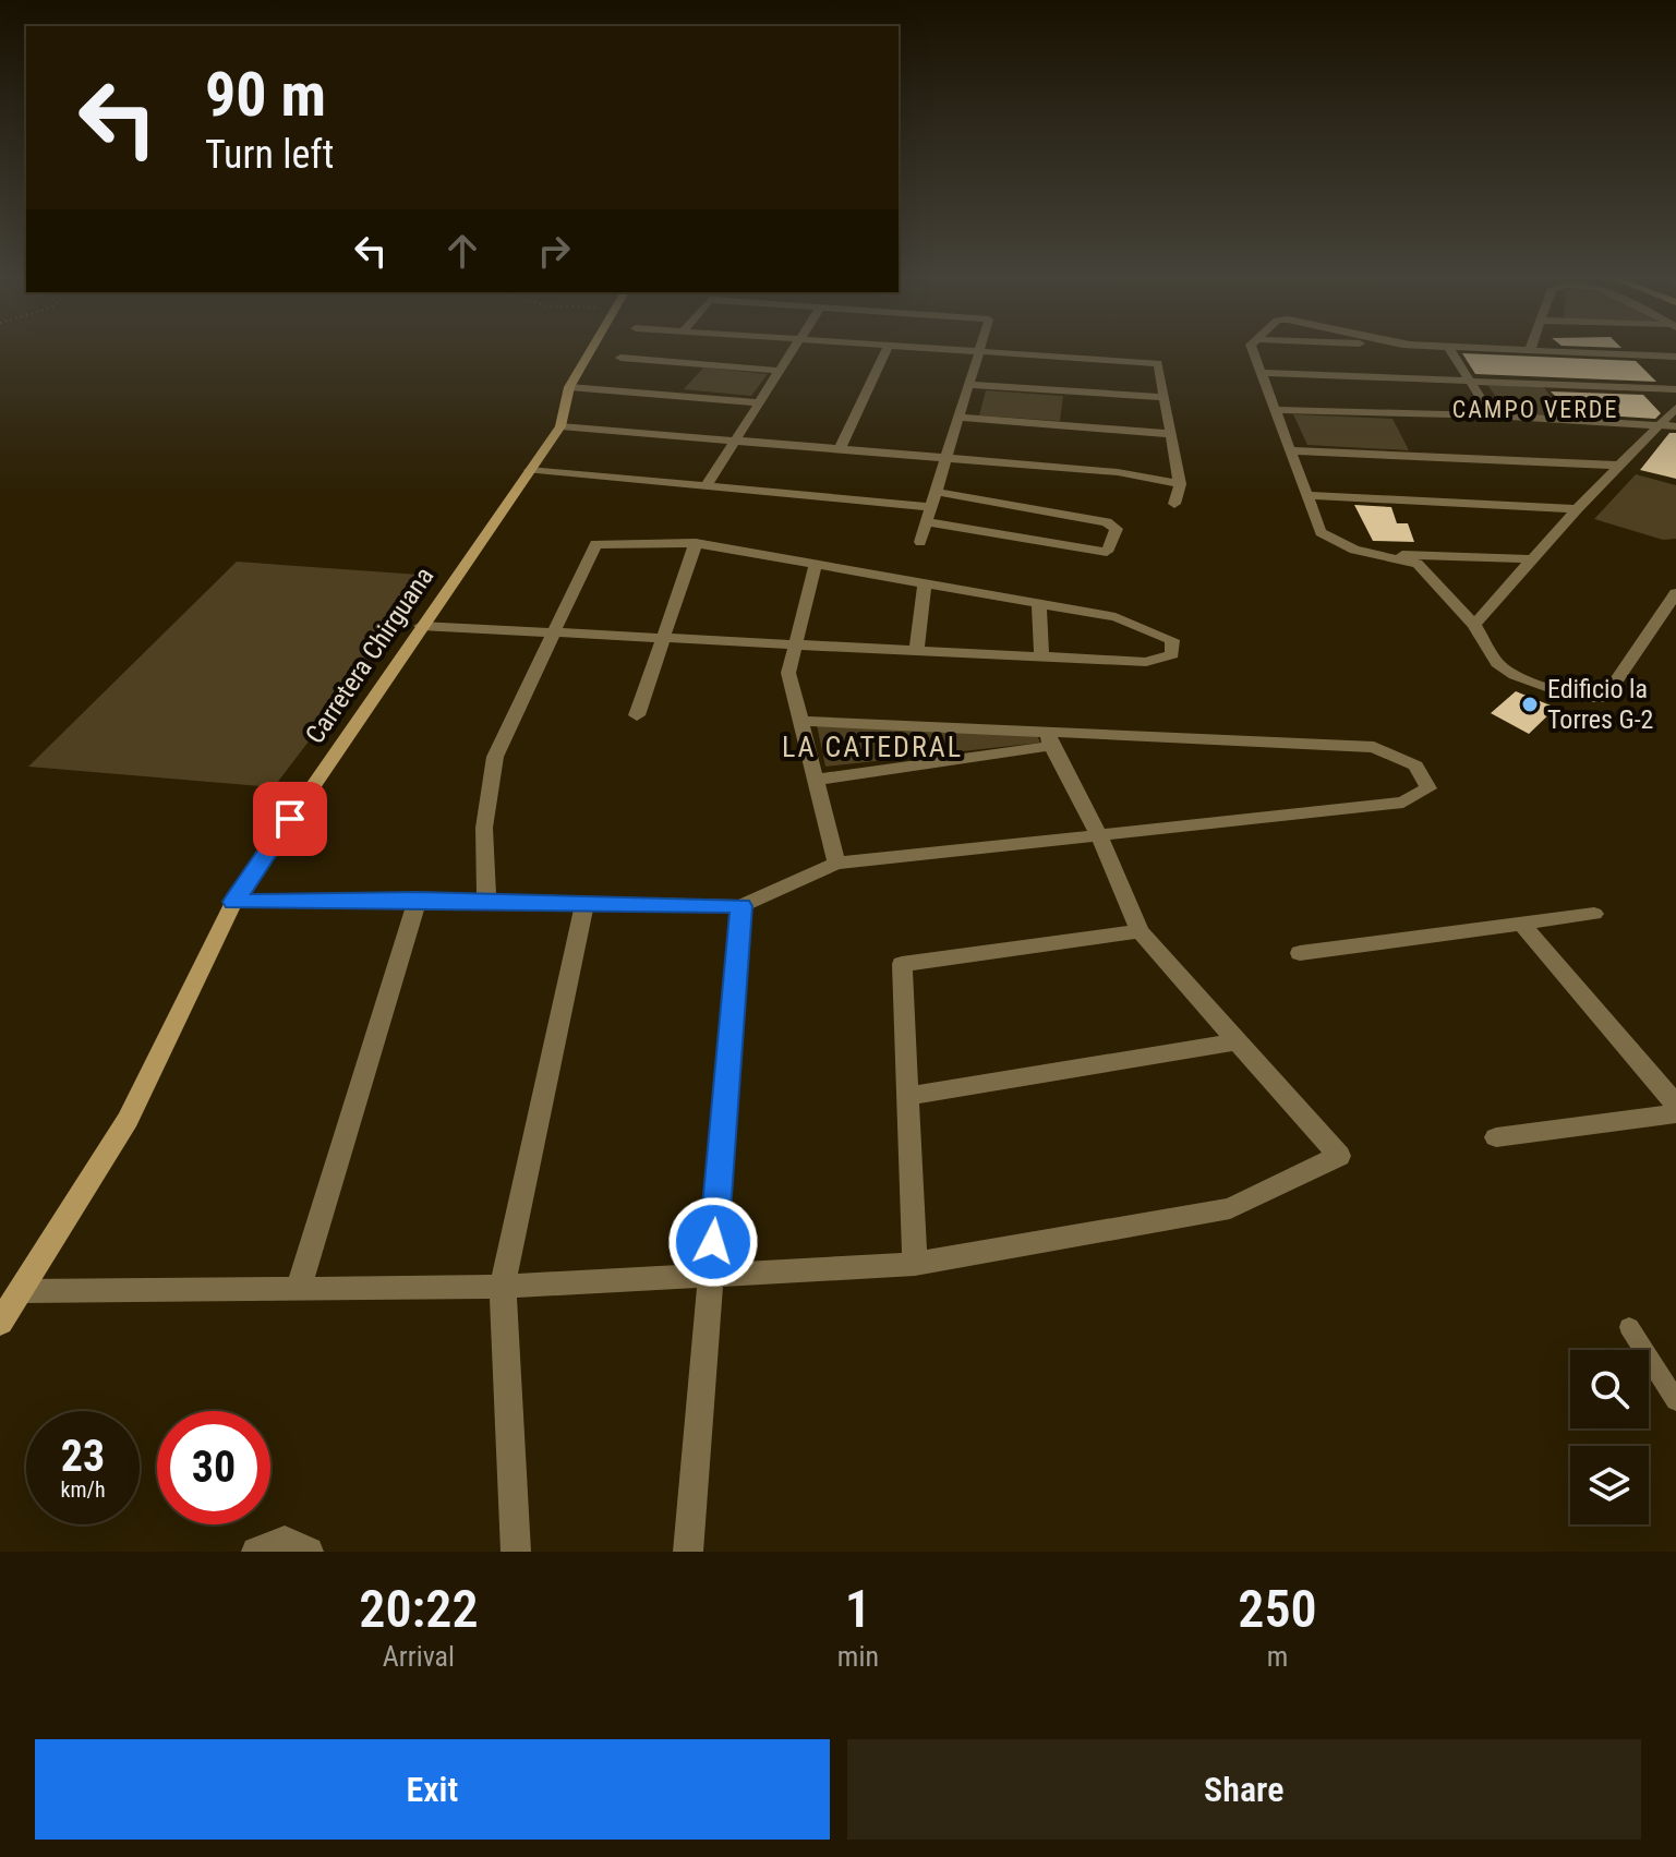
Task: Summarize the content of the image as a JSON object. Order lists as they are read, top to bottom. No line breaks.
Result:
{"streets":{"street":["Carretera Chirguana"]},"districts":["CAMPO VERDE","LA CATEDRAL"],"places":["Edificio la Torres G-2"],"page":{"turn":["90 m","Turn left"],"speed":"23 km/h","limit":"30","eta":["20:22","Arrival","1","min","250","m"],"buttons":["Exit","Share"]}}
